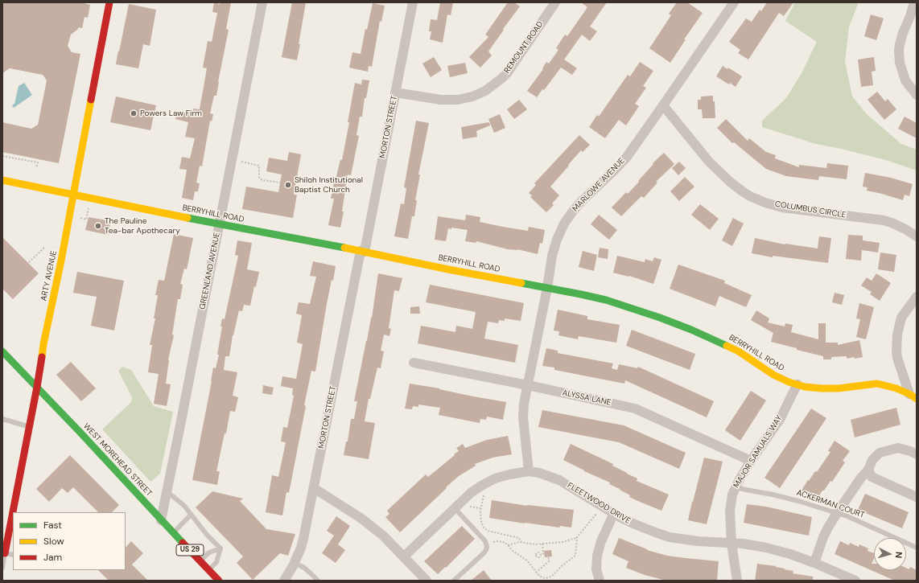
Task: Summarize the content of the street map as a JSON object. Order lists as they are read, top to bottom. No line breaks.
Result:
{"streets":{"street":["REMOUNT ROAD","MORTON STREET","MARLOWE AVENUE","COLUMBUS CIRCLE","BERRYHILL ROAD","GREENLAND AVENUE","ARTY AVENUE","ALYSSA LANE","MAJOR SAMUALS WAY","WEST MOREHEAD STREET","FLEETWOOD DRIVE","US 29"],"lane":["ACKERMAN COURT"]},"crossings":[["REMOUNT ROAD","MORTON STREET"],["MORTON STREET","BERRYHILL ROAD"],["MARLOWE AVENUE","COLUMBUS CIRCLE"],["MARLOWE AVENUE","BERRYHILL ROAD"],["MARLOWE AVENUE","ALYSSA LANE"],["MARLOWE AVENUE","FLEETWOOD DRIVE"],["BERRYHILL ROAD","GREENLAND AVENUE"],["BERRYHILL ROAD","ARTY AVENUE"],["BERRYHILL ROAD","MAJOR SAMUALS WAY"],["GREENLAND AVENUE","WEST MOREHEAD STREET"],["ARTY AVENUE","WEST MOREHEAD STREET"],["ALYSSA LANE","MAJOR SAMUALS WAY"],["MAJOR SAMUALS WAY","FLEETWOOD DRIVE"],["MAJOR SAMUALS WAY","ACKERMAN COURT"]],"places":["Powers Law Firm","Shiloh Institutional Baptist Church","The Pauline Tea-bar Apothecary"],"legend":["Fast","Slow","Jam"],"north":"right"}
